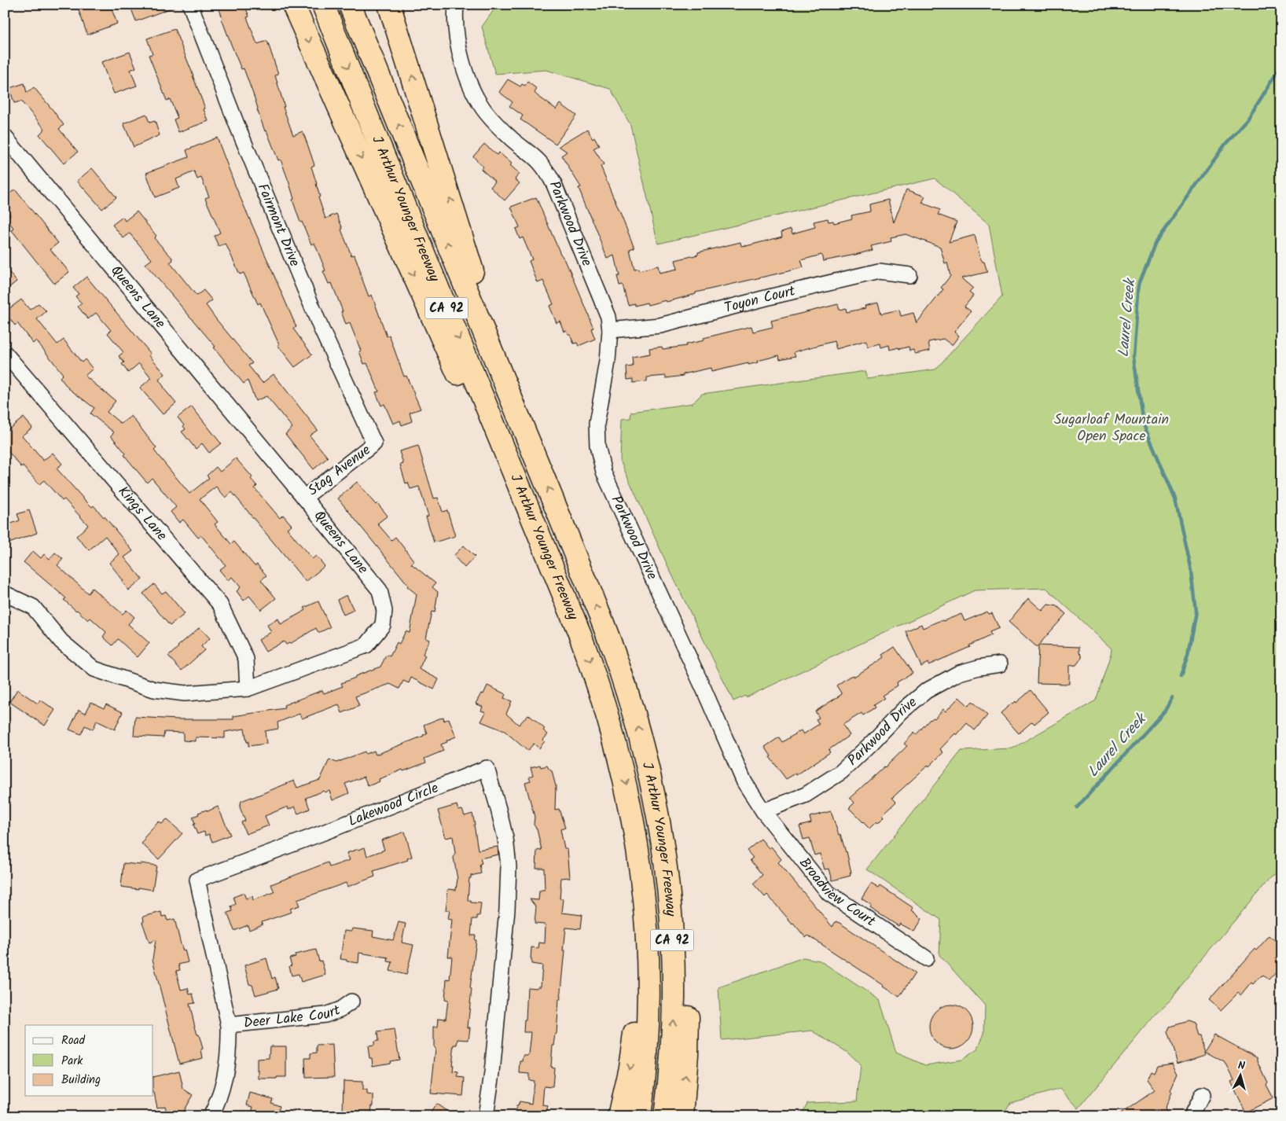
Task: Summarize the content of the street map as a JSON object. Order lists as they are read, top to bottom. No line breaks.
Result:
{"streets":{"highway":["J Arthur Younger Freeway","CA 92"],"street":["Parkwood Drive","Fairmont Drive","Queens Lane","Toyon Court","Stag Avenue","Kings Lane","Lakewood Circle","Broadview Court","Deer Lake Court"]},"crossings":[["Parkwood Drive","Toyon Court"],["Parkwood Drive","Broadview Court"],["Fairmont Drive","Stag Avenue"],["Queens Lane","Stag Avenue"],["Queens Lane","Kings Lane"],["Lakewood Circle","Deer Lake Court"]],"water":["Laurel Creek"],"parks":["Sugarloaf Mountain Open Space"],"legend":["Road","Park","Building"],"north":"top"}
